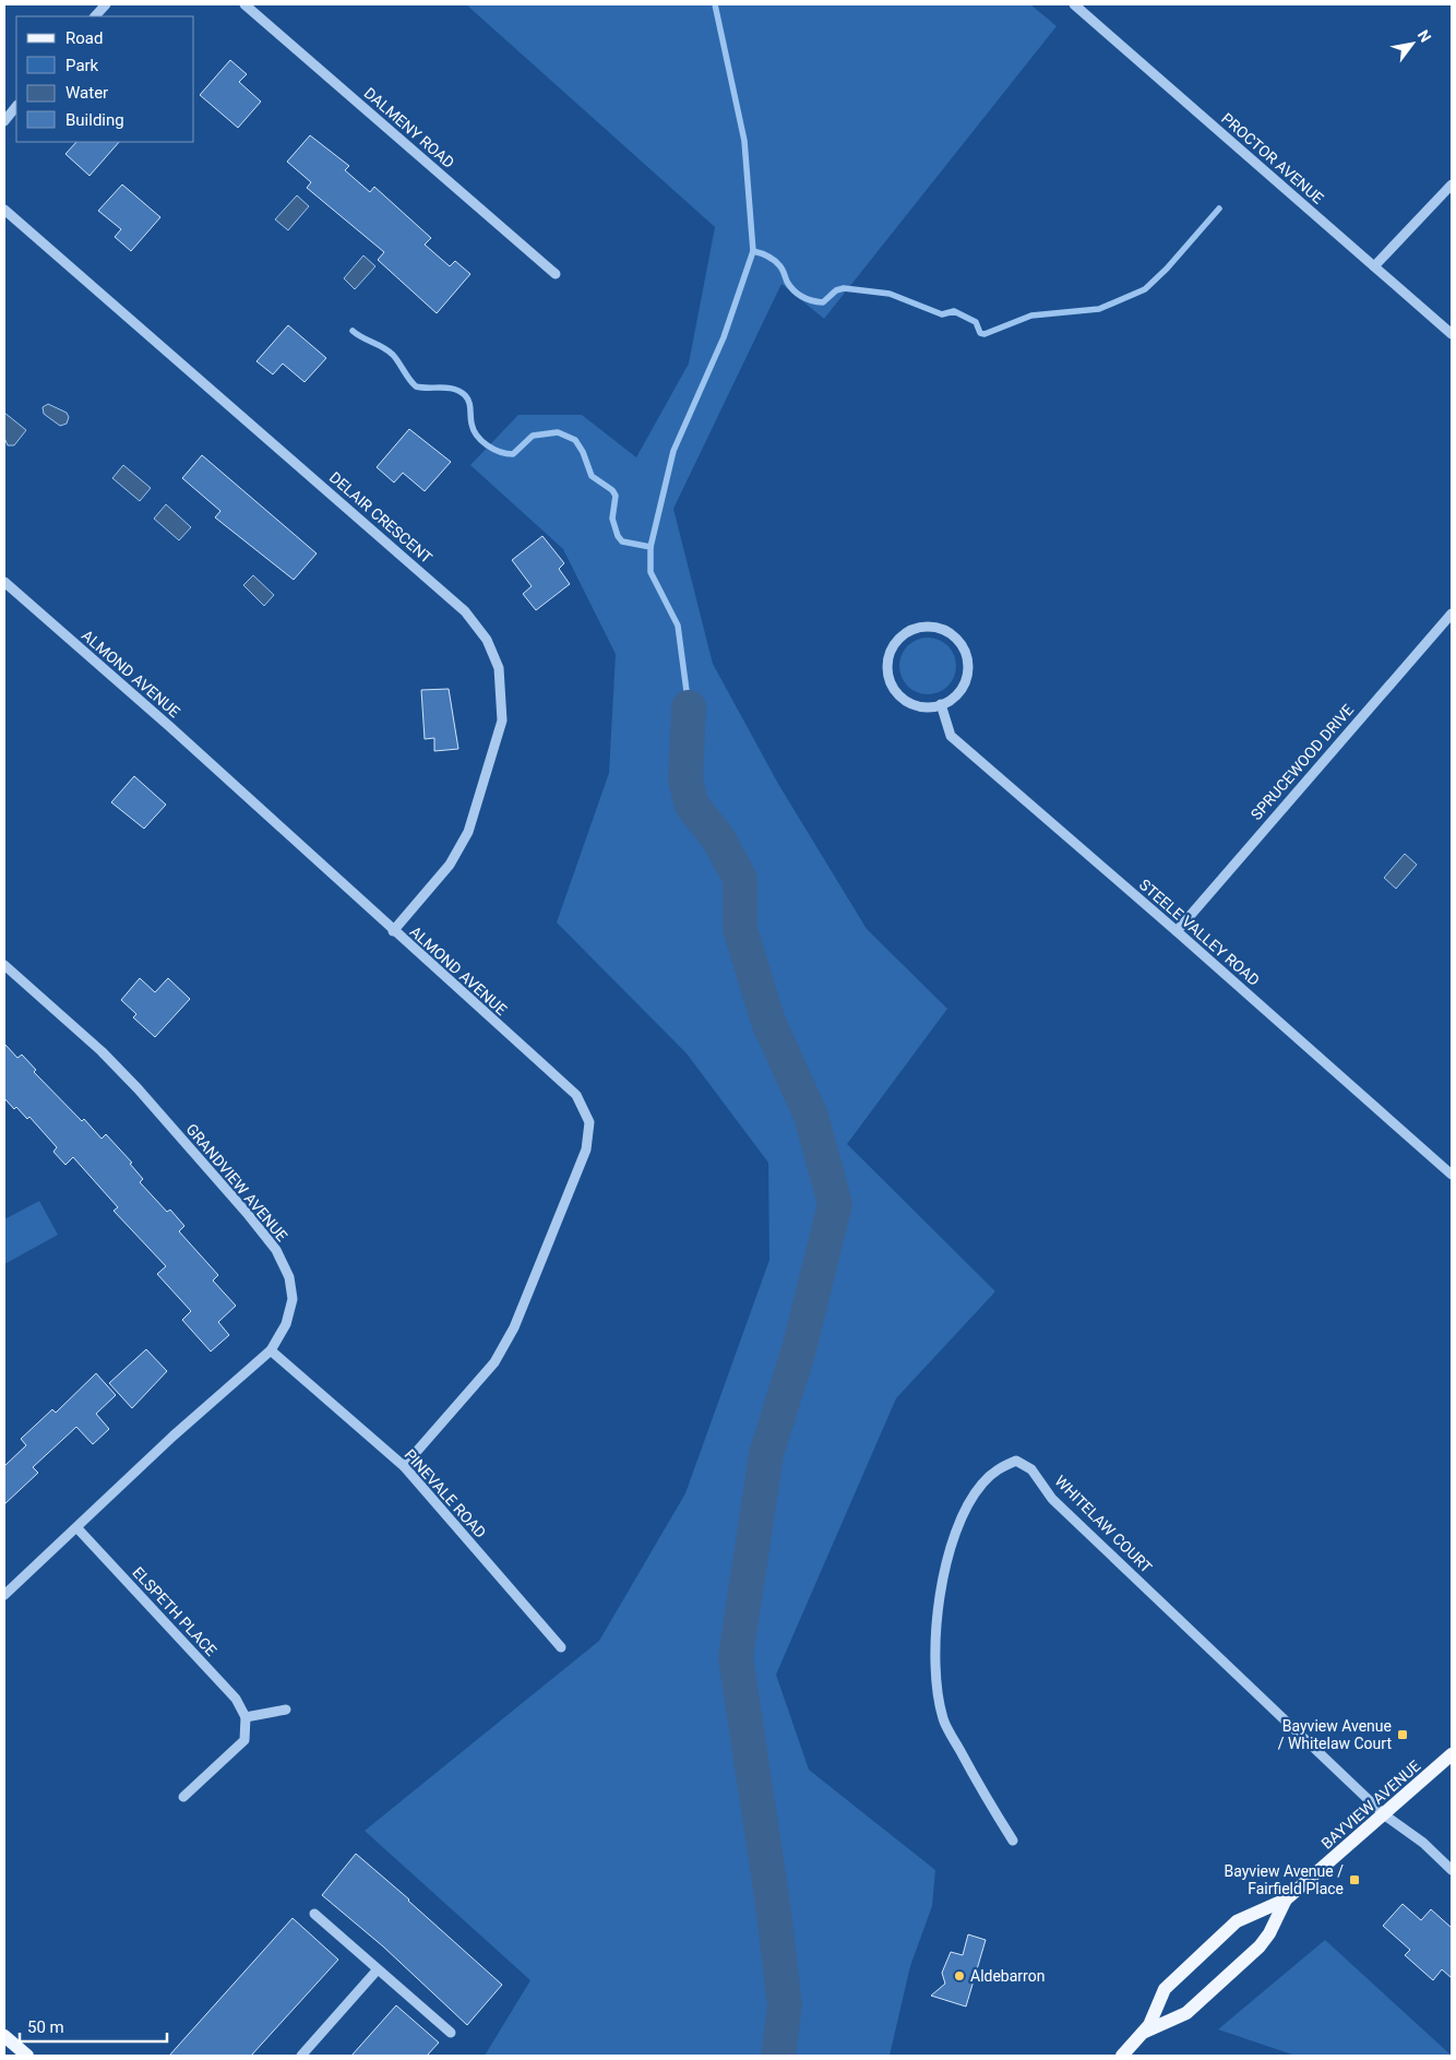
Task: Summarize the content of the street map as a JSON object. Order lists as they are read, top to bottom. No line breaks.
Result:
{"streets":{"main road":["BAYVIEW AVENUE"],"street":["DALMENY ROAD","PROCTOR AVENUE","DELAIR CRESCENT","ALMOND AVENUE","SPRUCEWOOD DRIVE","STEELE VALLEY ROAD","GRANDVIEW AVENUE","PINEVALE ROAD","WHITELAW COURT","ELSPETH PLACE"]},"crossings":[["DELAIR CRESCENT","ALMOND AVENUE"],["ALMOND AVENUE","PINEVALE ROAD"],["SPRUCEWOOD DRIVE","STEELE VALLEY ROAD"],["GRANDVIEW AVENUE","PINEVALE ROAD"],["GRANDVIEW AVENUE","ELSPETH PLACE"],["WHITELAW COURT","BAYVIEW AVENUE"]],"places":{"transit":["Bayview Avenue / Whitelaw Court","Bayview Avenue / Fairfield Place"],"other":["Aldebarron"]},"legend":["Road","Park","Water","Building"],"scale_bar":"50 m","north":"top right"}
